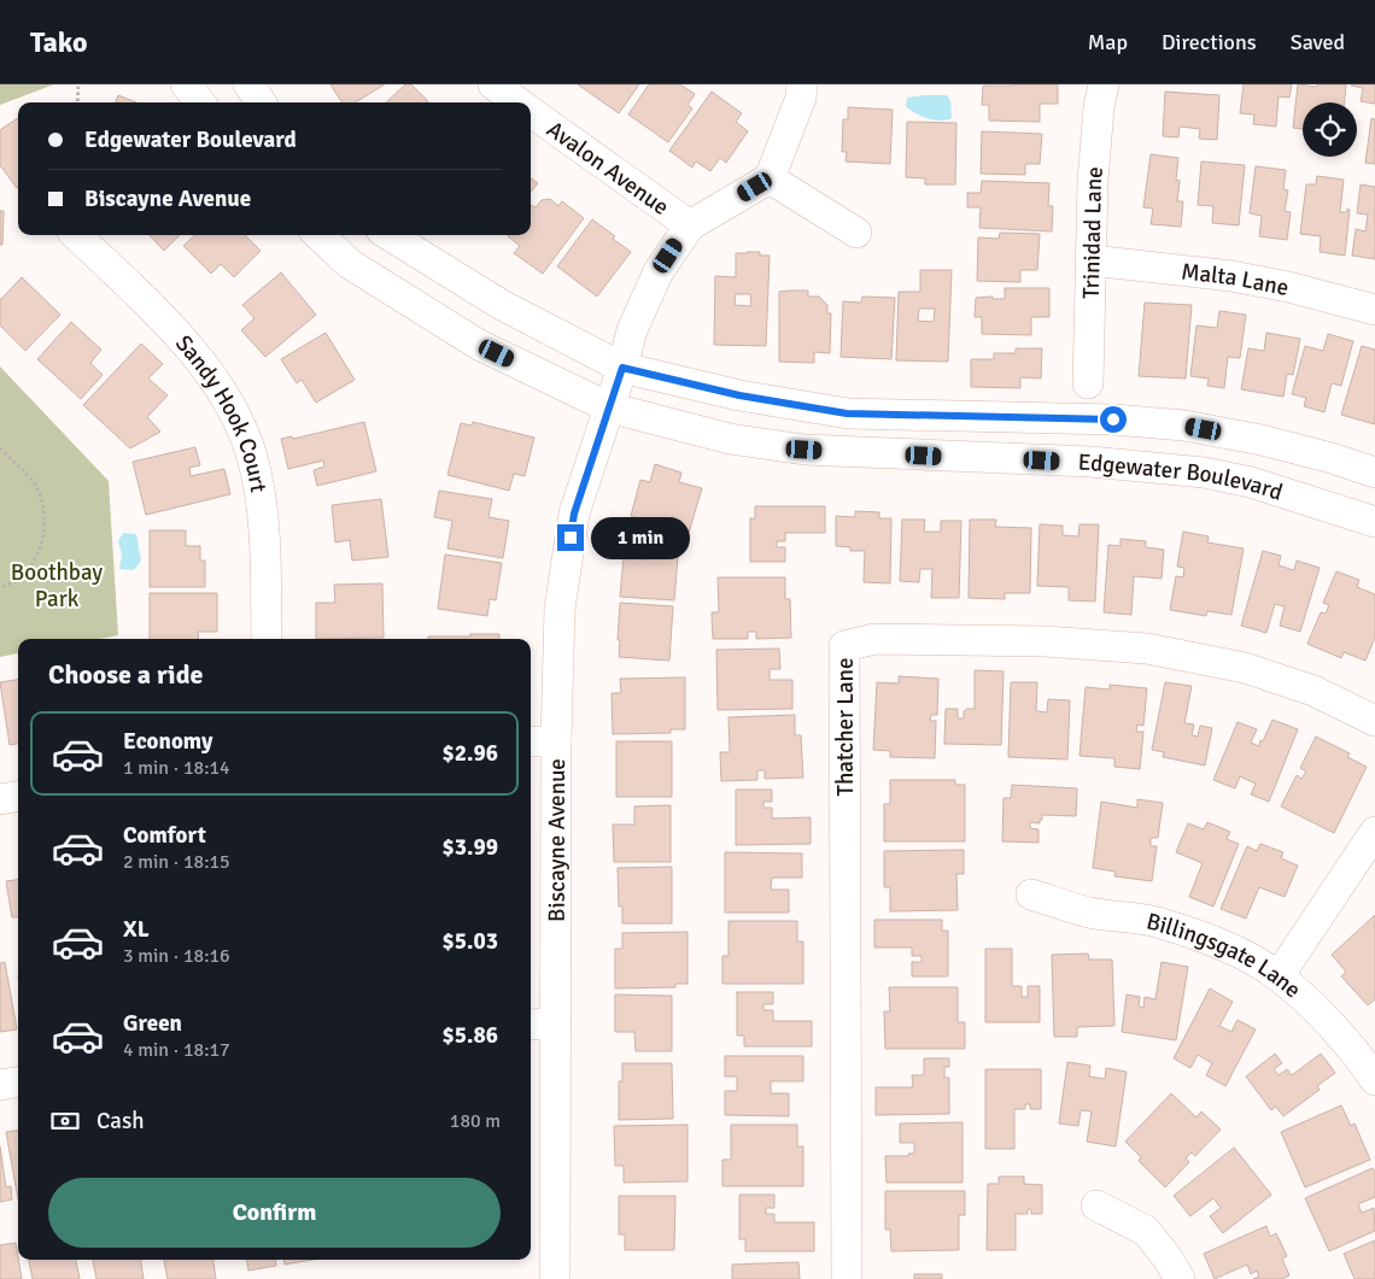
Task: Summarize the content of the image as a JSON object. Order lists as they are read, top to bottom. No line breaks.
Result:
{"streets":{"street":["Avalon Avenue","Trinidad Lane","Malta Lane","Sandy Hook Court","Edgewater Boulevard","Thatcher Lane","Biscayne Avenue","Billingsgate Lane"]},"crossings":[["Avalon Avenue","Biscayne Avenue"],["Trinidad Lane","Malta Lane"],["Edgewater Boulevard","Biscayne Avenue"]],"parks":["Boothbay Park"],"page":{"header":"Tako","nav":["Map","Directions","Saved"],"banner":["Edgewater Boulevard","Biscayne Avenue"],"bubble":"1 min","heading":"Choose a ride","list":[{"name":"Economy","note":"1 min · 18:14","value":"$2.96"},{"name":"Comfort","note":"2 min · 18:15","value":"$3.99"},{"name":"XL","note":"3 min · 18:16","value":"$5.03"},{"name":"Green","note":"4 min · 18:17","value":"$5.86"}],"pay":["Cash","180 m"],"buttons":"Confirm"}}
